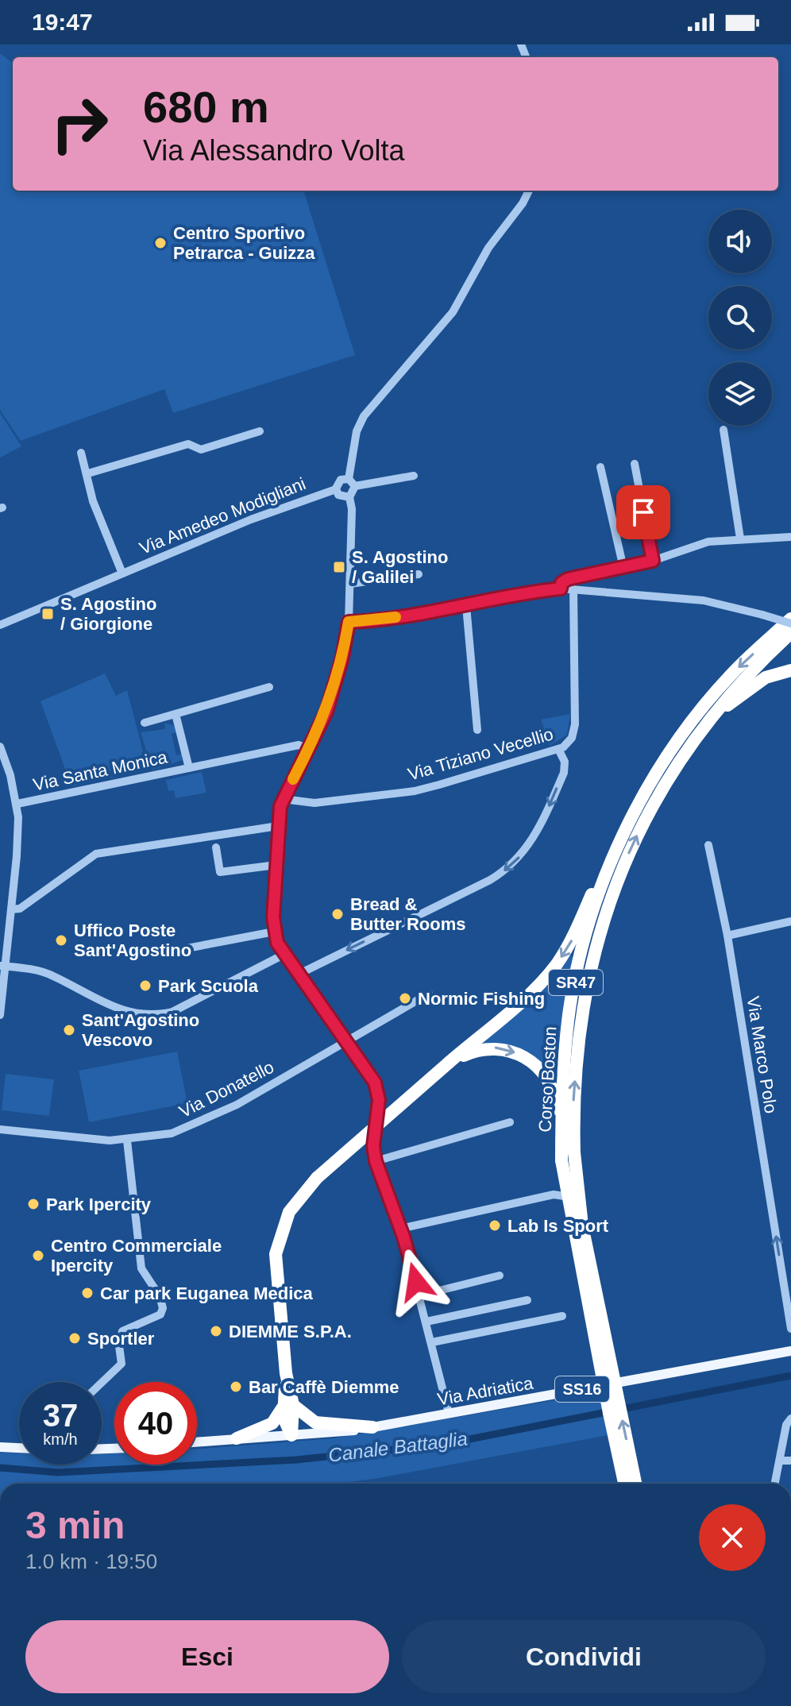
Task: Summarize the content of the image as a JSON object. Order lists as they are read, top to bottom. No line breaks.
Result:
{"streets":{"highway":["SR47","Corso Boston"],"main road":["SS16","Via Adriatica"],"street":["Via Amedeo Modigliani","Via Tiziano Vecellio","Via Santa Monica","Via Marco Polo","Via Donatello"]},"crossings":[["SR47","Corso Boston"],["SR47","Via Adriatica"]],"one_way":["Via Marco Polo"],"water":["Canale Battaglia"],"places":{"other":["Centro Sportivo Petrarca - Guizza","Bread & Butter Rooms","Uffico Poste Sant'Agostino","Park Scuola","Normic Fishing","Sant'Agostino Vescovo","Park Ipercity","Lab Is Sport","Centro Commerciale Ipercity","Car park Euganea Medica","DIEMME S.P.A.","Sportler","Bar Caffè Diemme"],"transit":["S. Agostino / Galilei","S. Agostino / Giorgione"]},"page":{"status":"19:47","turn":["680 m","Via Alessandro Volta"],"speed":"37 km/h","limit":"40","heading":["3 min","1.0 km · 19:50"],"buttons":["Esci","Condividi"]}}
